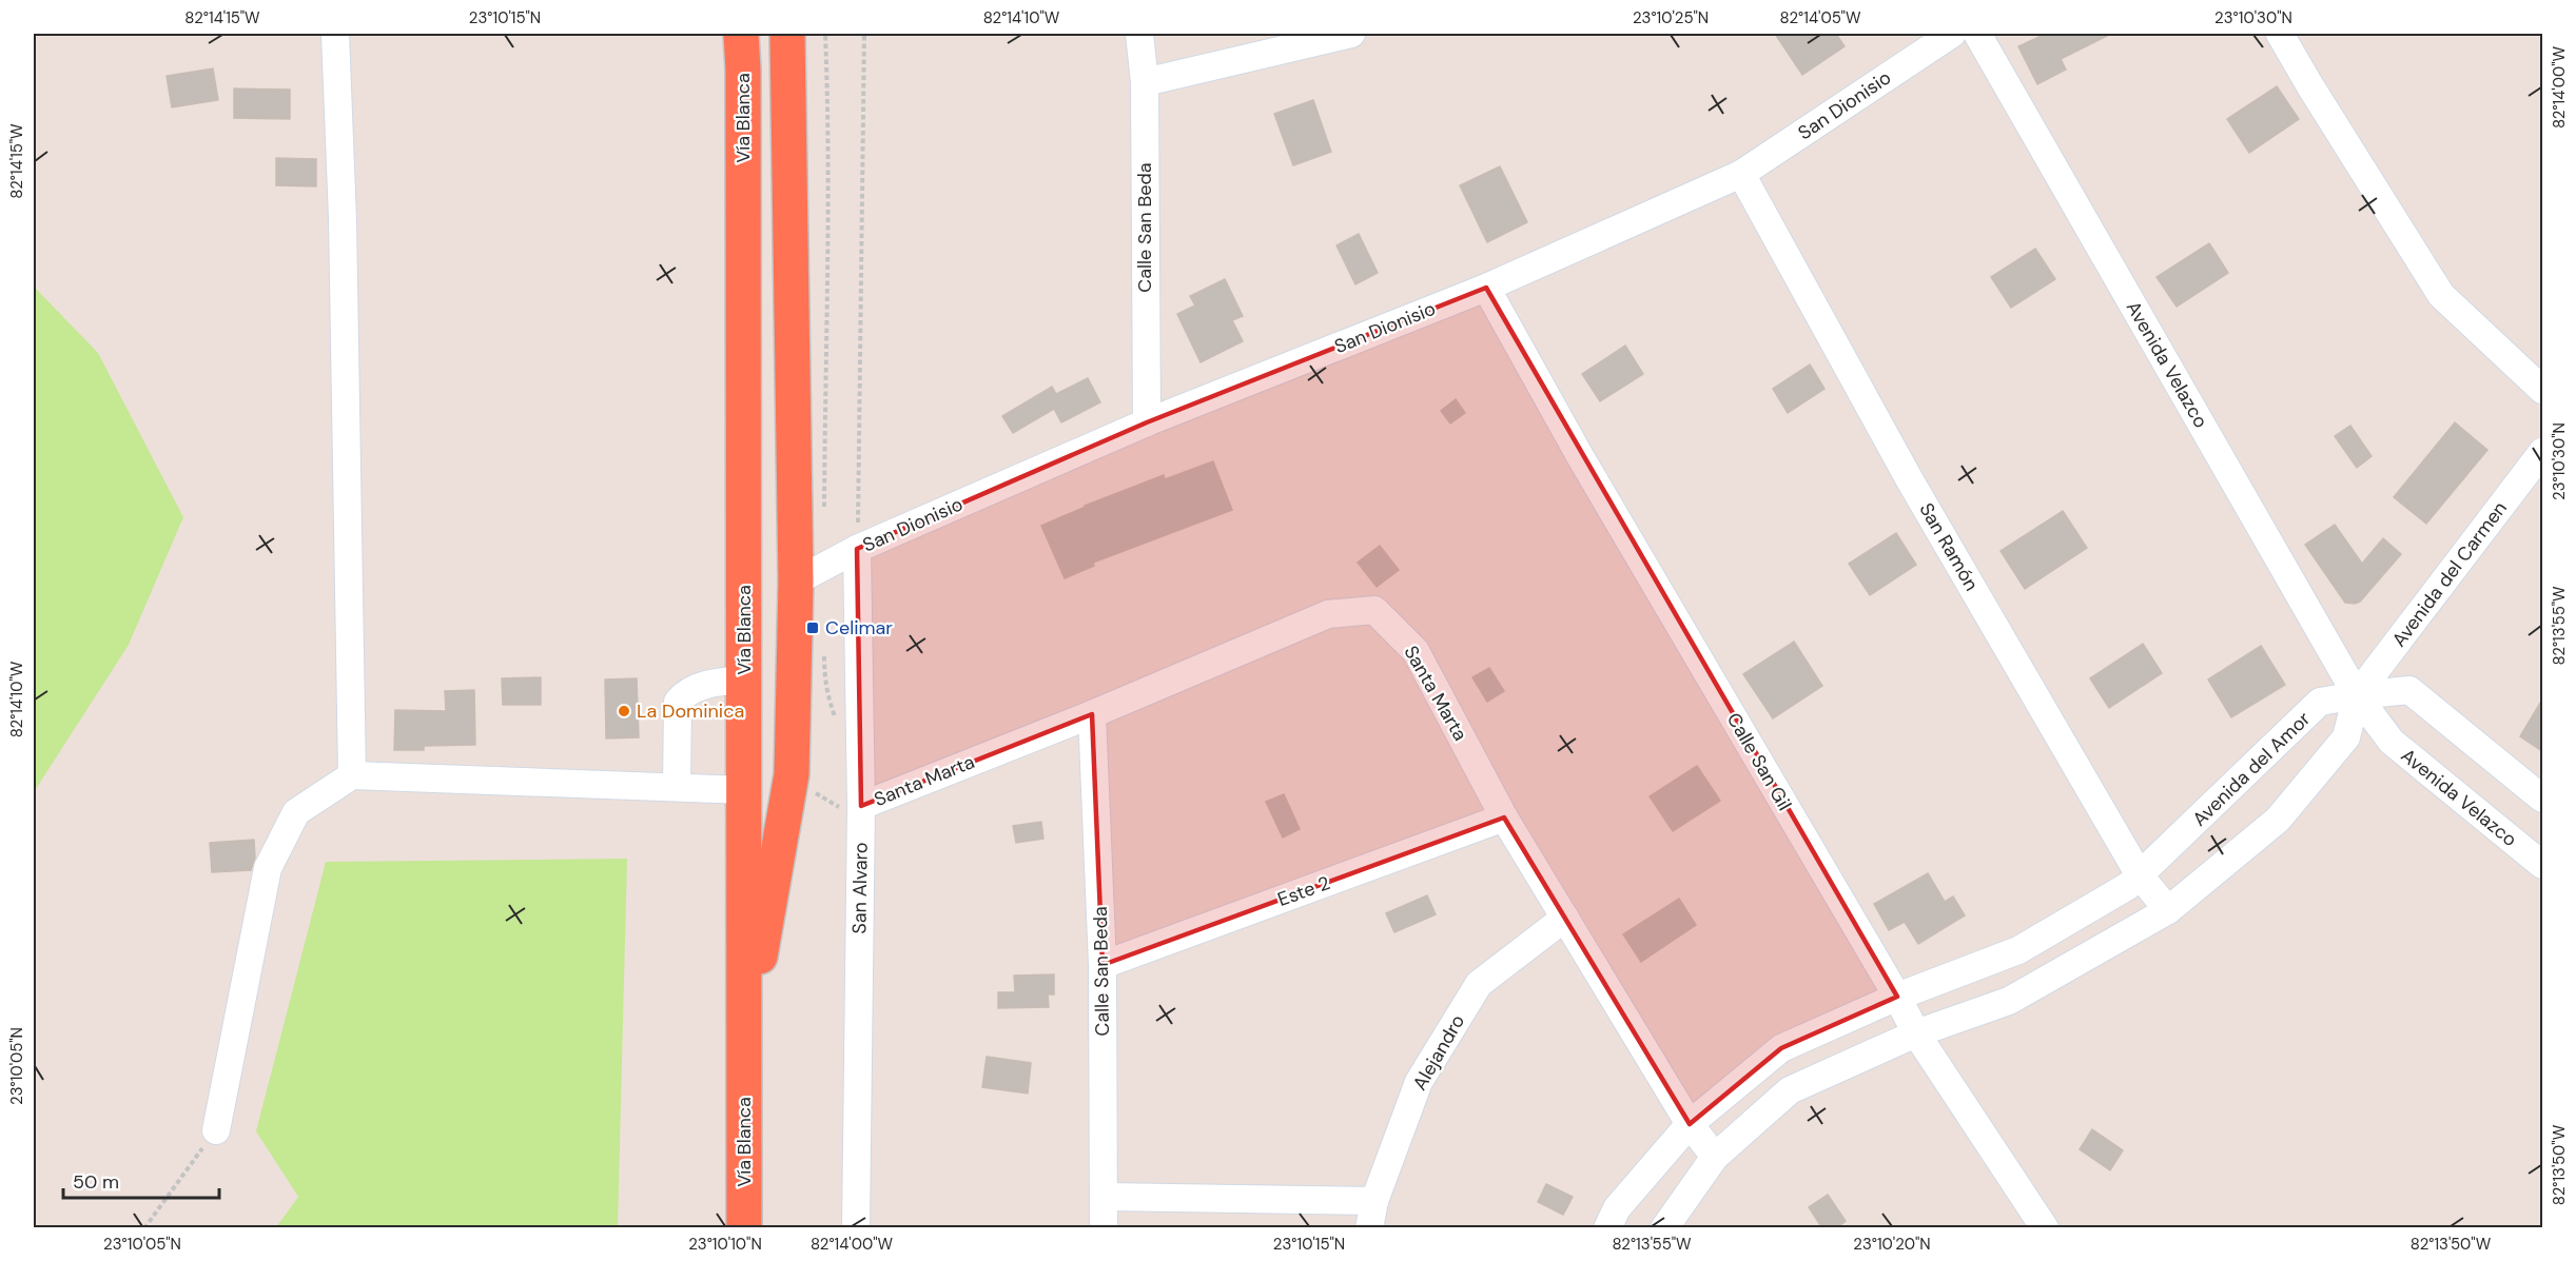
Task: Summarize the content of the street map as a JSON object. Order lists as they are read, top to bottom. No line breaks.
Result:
{"streets":{"highway":["Vía Blanca"],"street":["San Dionisio","Calle San Beda","Avenida Velazco","San Ramón","Avenida del Carmen","Santa Marta","Calle San Gil","Avenida del Amor","San Alvaro","Este 2","Alejandro"]},"crossings":[["San Dionisio","Calle San Beda"],["San Dionisio","San Ramón"],["San Dionisio","Calle San Gil"],["San Dionisio","San Alvaro"],["Calle San Beda","Santa Marta"],["Calle San Beda","Este 2"],["Avenida Velazco","Avenida del Carmen"],["Avenida Velazco","Avenida del Amor"],["San Ramón","Avenida del Amor"],["Avenida del Carmen","Avenida del Amor"],["Santa Marta","Avenida del Amor"],["Santa Marta","San Alvaro"],["Santa Marta","Este 2"],["Santa Marta","Alejandro"],["Calle San Gil","Avenida del Amor"]],"places":{"transit":["Celimar"],"other":["La Dominica"]},"scale_bar":"50 m","coordinates":["82°14'15\"W","23°10'15\"N","82°14'10\"W","23°10'25\"N","82°14'05\"W","23°10'30\"N","82°14'00\"W","82°13'55\"W","23°10'05\"N","82°13'50\"W","23°10'10\"N","23°10'20\"N"]}
